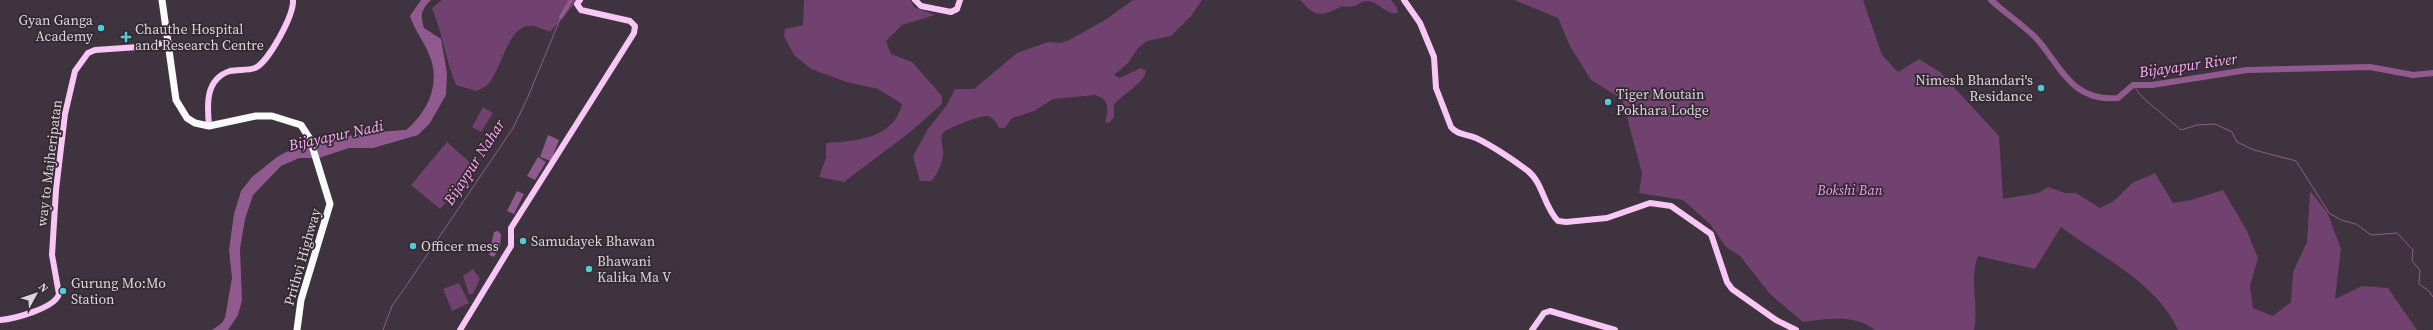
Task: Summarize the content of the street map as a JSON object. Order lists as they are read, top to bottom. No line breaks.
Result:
{"streets":{"highway":["Prithvi Highway"],"main road":["way to Majheripatan"]},"crossings":[["way to Majheripatan","Prithvi Highway"]],"water":["Bijayapur River","Bijayapur Nadi","Bijaypur Nahar"],"parks":["Bokshi Ban"],"places":{"other":["Gyan Ganga Academy","Nimesh Bhandari's Residance","Tiger Moutain Pokhara Lodge","Samudayek Bhawan","Officer mess","Bhawani Kalika Ma V","Gurung Mo:Mo Station"],"health":["Chauthe Hospital and Research Centre"]},"north":"top right"}
